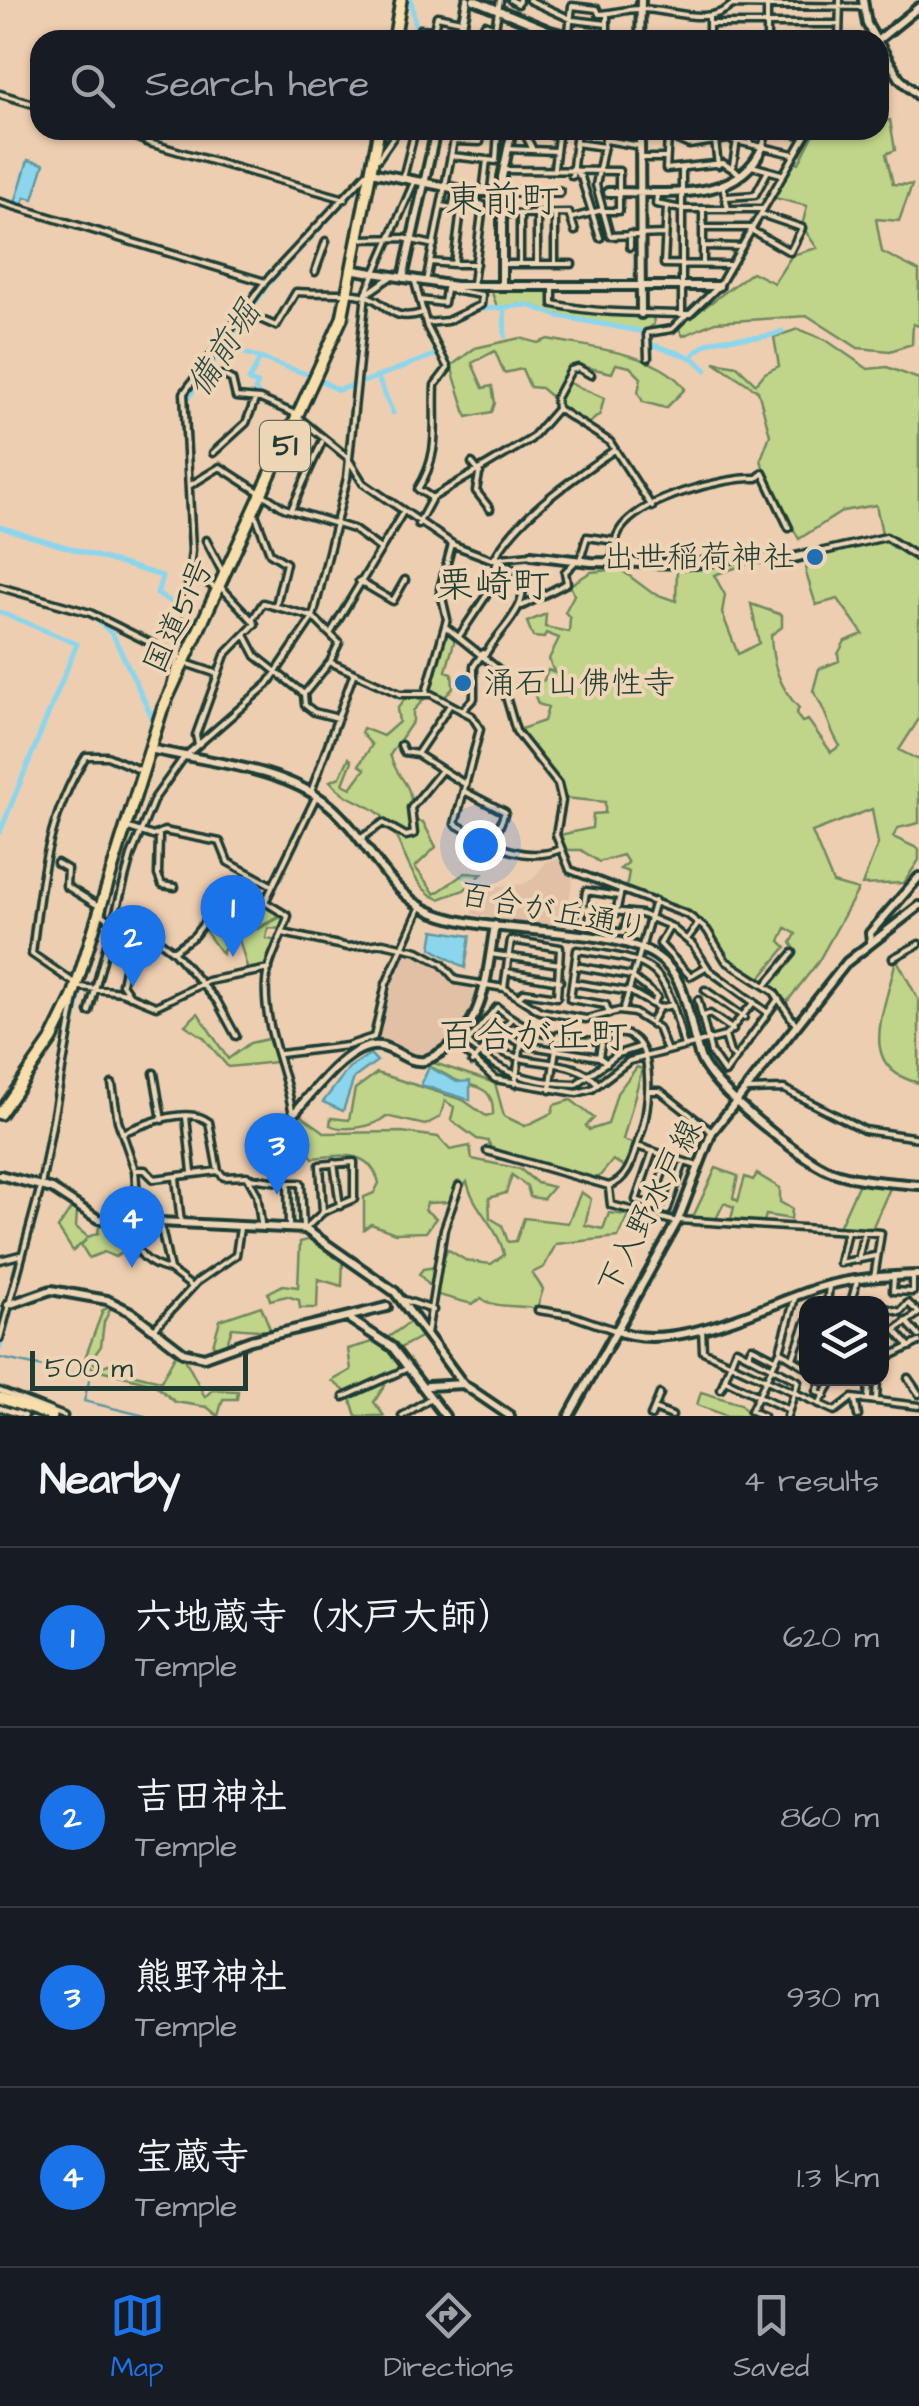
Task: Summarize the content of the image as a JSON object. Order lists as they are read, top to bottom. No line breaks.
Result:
{"streets":{"highway":["51","国道51号"],"street":["百合が丘通り","下入野水戸線"]},"crossings":[["国道51号","百合が丘通り"],["百合が丘通り","下入野水戸線"]],"districts":["東前町","栗崎町","百合が丘町"],"water":["備前堀"],"places":["出世稲荷神社","涌石山佛性寺"],"scale_bar":"500 m","page":{"search":"Search here","pins":["1","2","3","4"],"scale":"500 m","heading":["Nearby","4 results"],"list":[{"mark":"1","name":"六地蔵寺（水戸大師）","note":"Temple","value":"620 m"},{"mark":"2","name":"吉田神社","note":"Temple","value":"860 m"},{"mark":"3","name":"熊野神社","note":"Temple","value":"930 m"},{"mark":"4","name":"宝蔵寺","note":"Temple","value":"1.3 km"}],"nav":["Map","Directions","Saved"]}}
